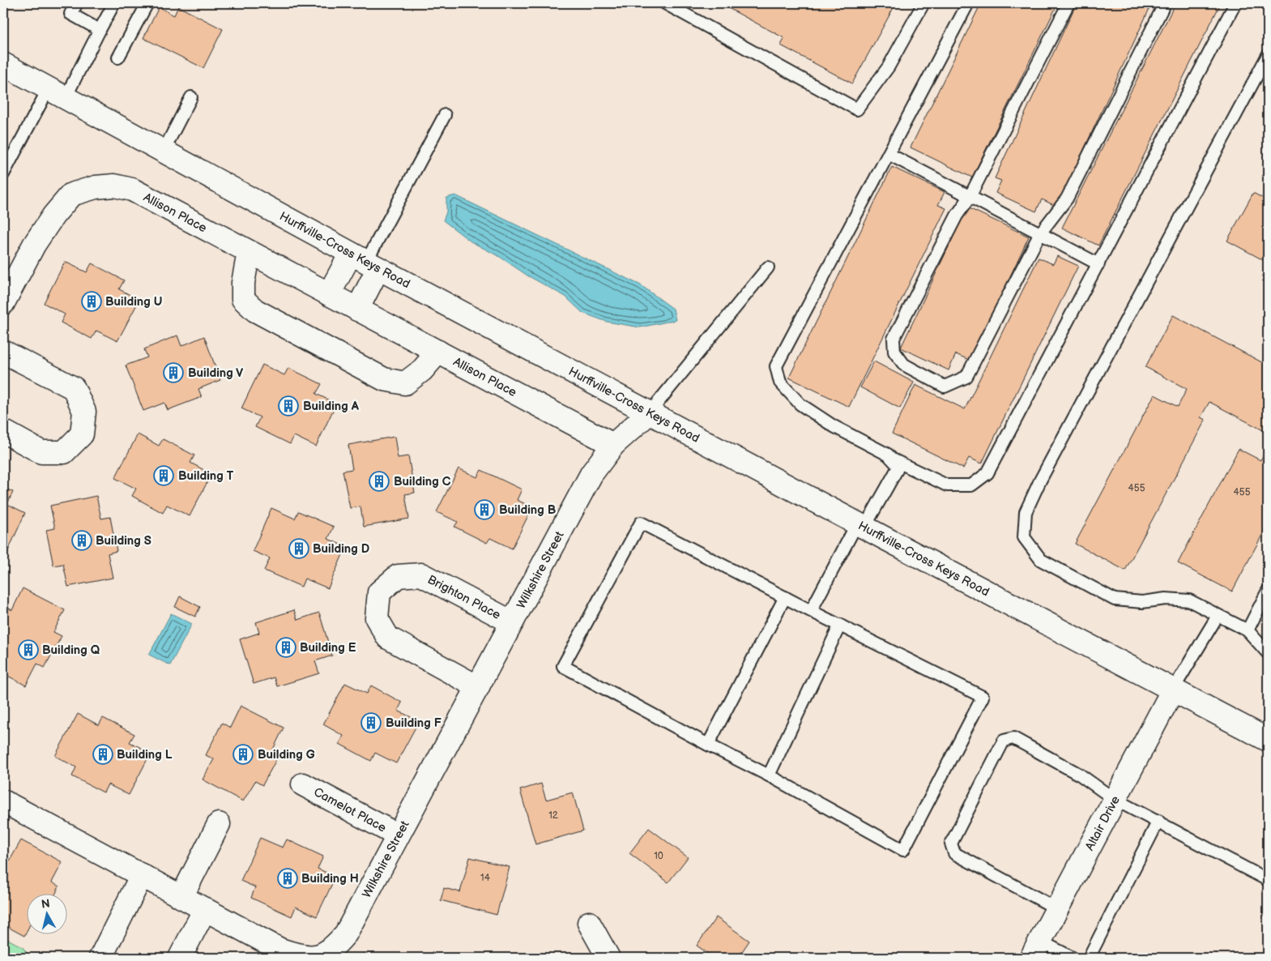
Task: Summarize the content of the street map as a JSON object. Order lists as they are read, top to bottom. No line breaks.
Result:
{"streets":{"street":["Allison Place","Hurffville-Cross Keys Road","Wilkshire Street","Brighton Place","Camelot Place","Altair Drive"]},"crossings":[["Allison Place","Wilkshire Street"],["Hurffville-Cross Keys Road","Wilkshire Street"],["Hurffville-Cross Keys Road","Altair Drive"],["Wilkshire Street","Brighton Place"],["Wilkshire Street","Camelot Place"]],"places":{"building":["Building U","Building V","Building A","Building T","Building C","Building B","Building S","Building D","Building E","Building Q","Building F","Building L","Building G","Building H"]},"house_numbers":["455","455","12","10","14"],"north":"top"}
